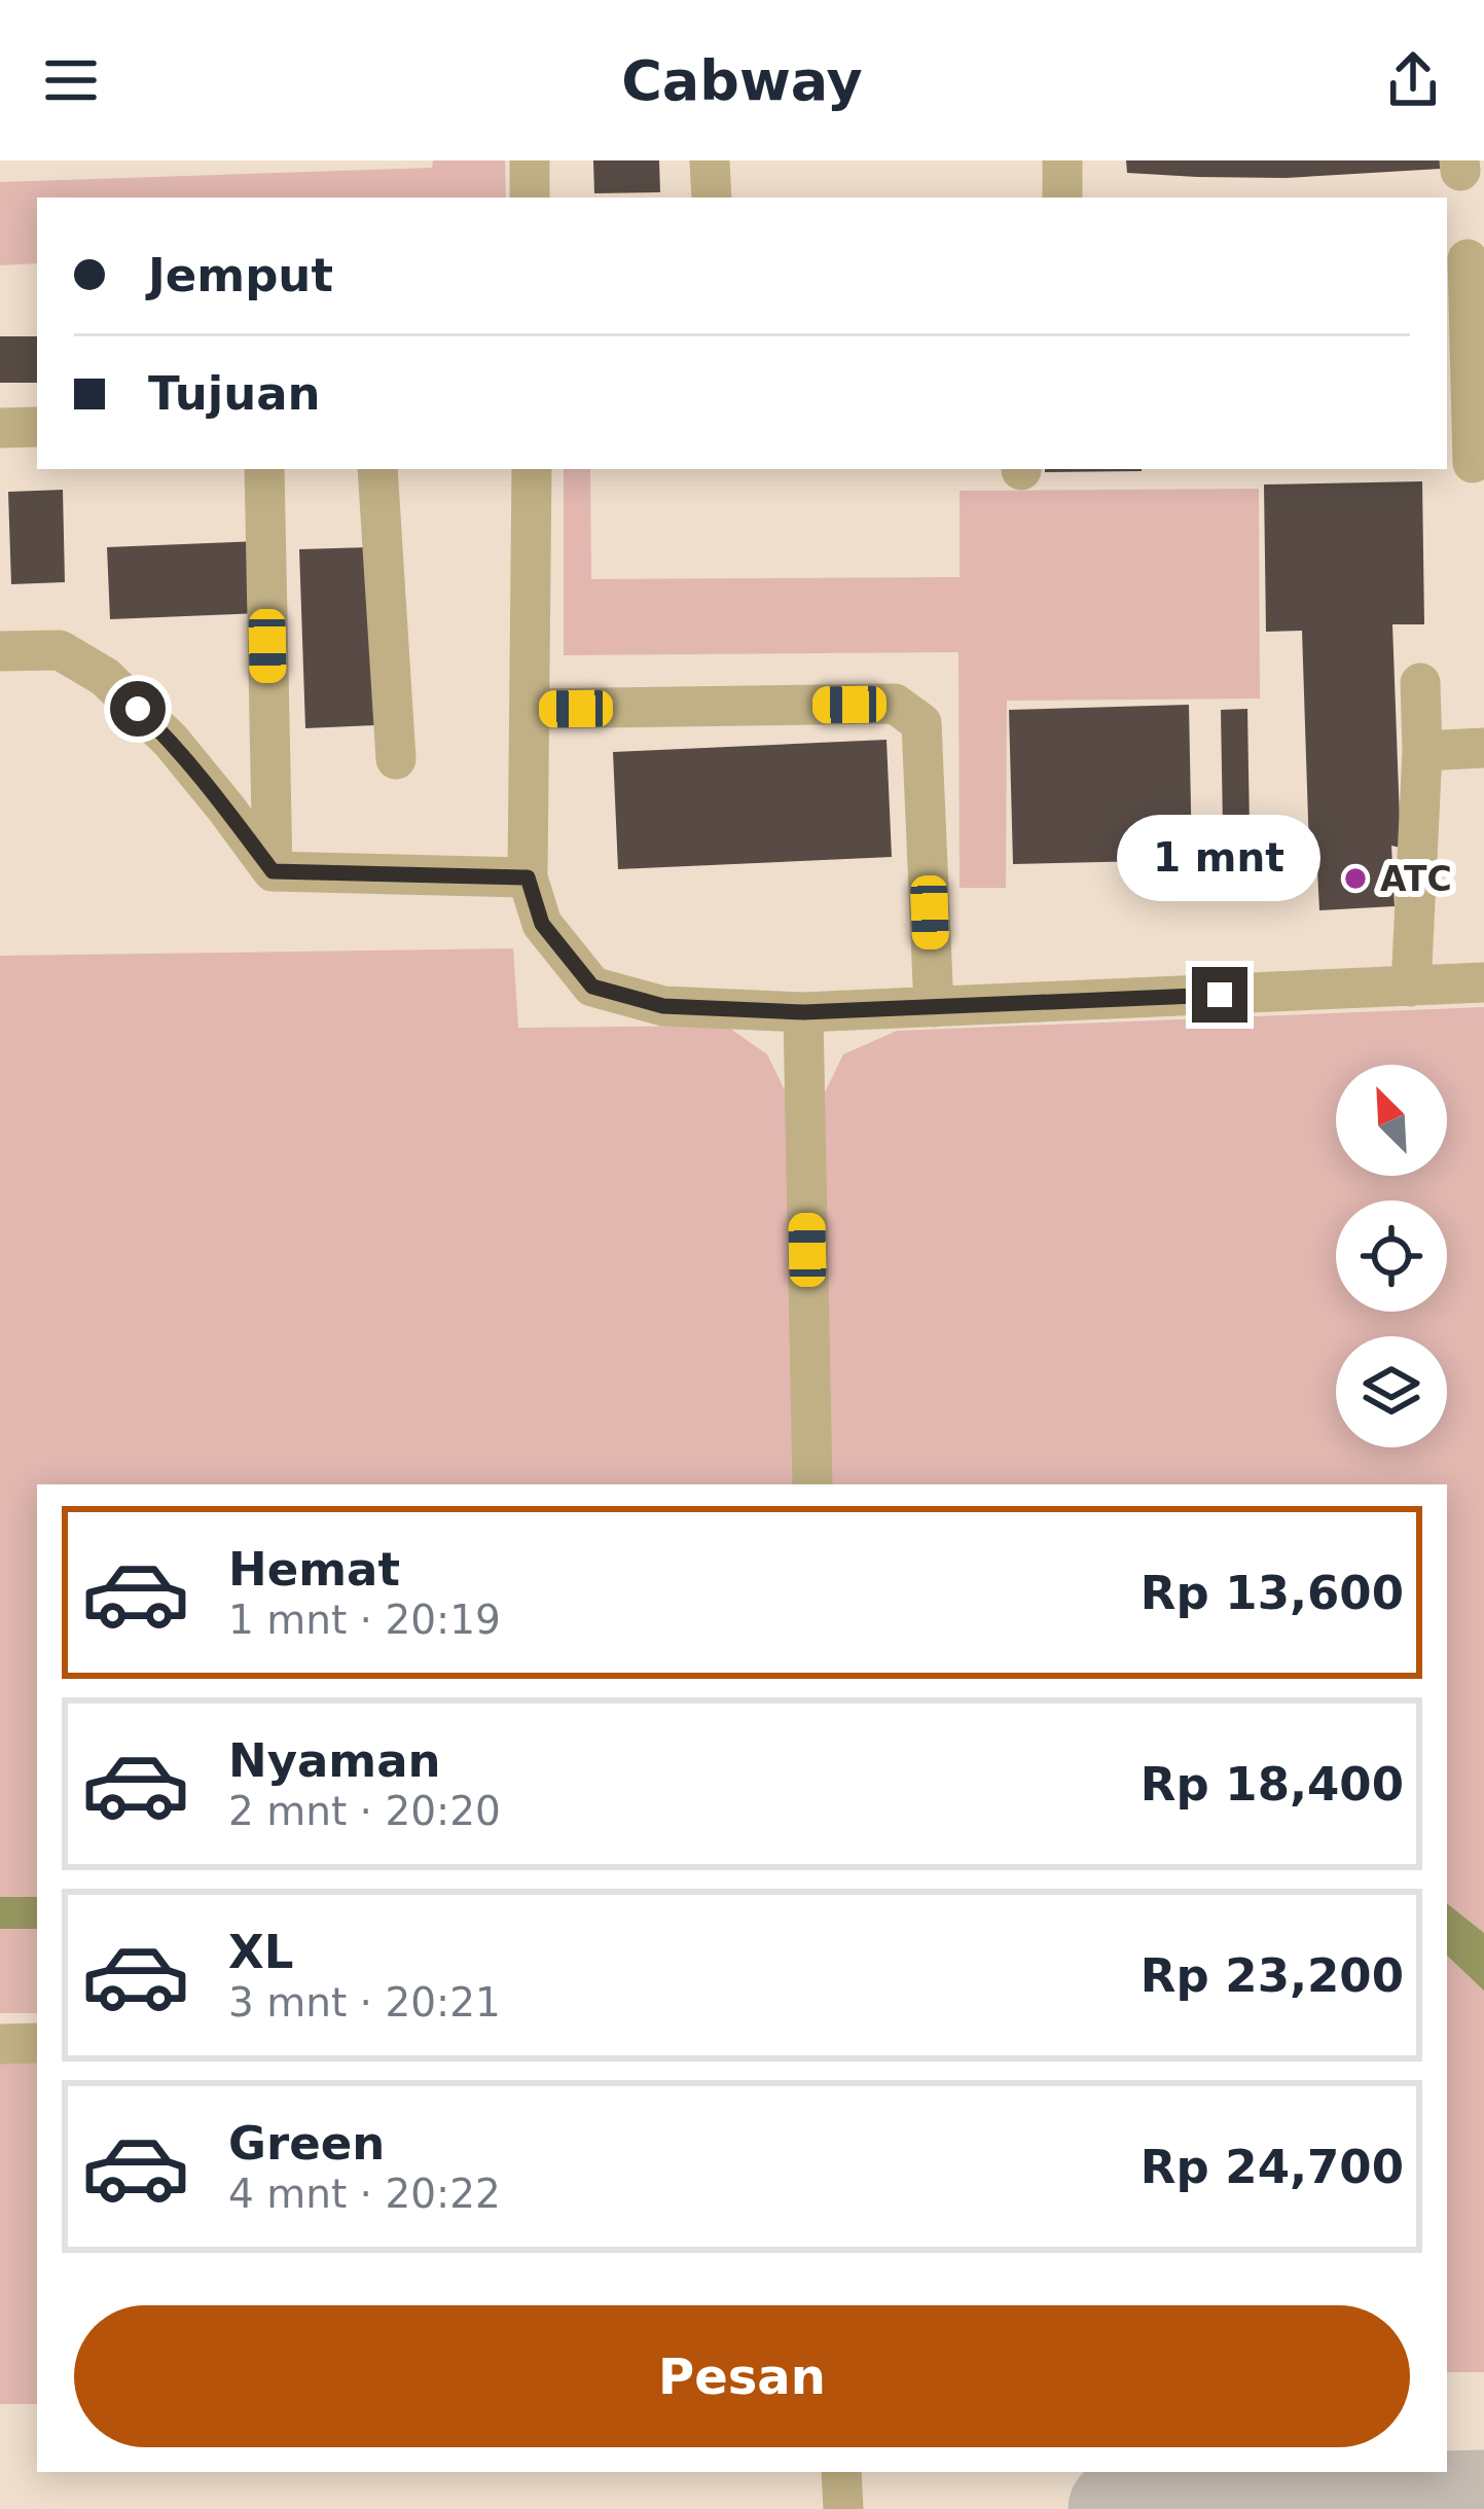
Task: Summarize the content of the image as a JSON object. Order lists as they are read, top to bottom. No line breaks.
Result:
{"places":["ATC"],"north":"top left","page":{"header":"Cabway","banner":["Jemput","Tujuan"],"bubble":"1 mnt","list":[{"name":"Hemat","note":"1 mnt · 20:19","value":"Rp 13,600"},{"name":"Nyaman","note":"2 mnt · 20:20","value":"Rp 18,400"},{"name":"XL","note":"3 mnt · 20:21","value":"Rp 23,200"},{"name":"Green","note":"4 mnt · 20:22","value":"Rp 24,700"}],"buttons":"Pesan"}}
